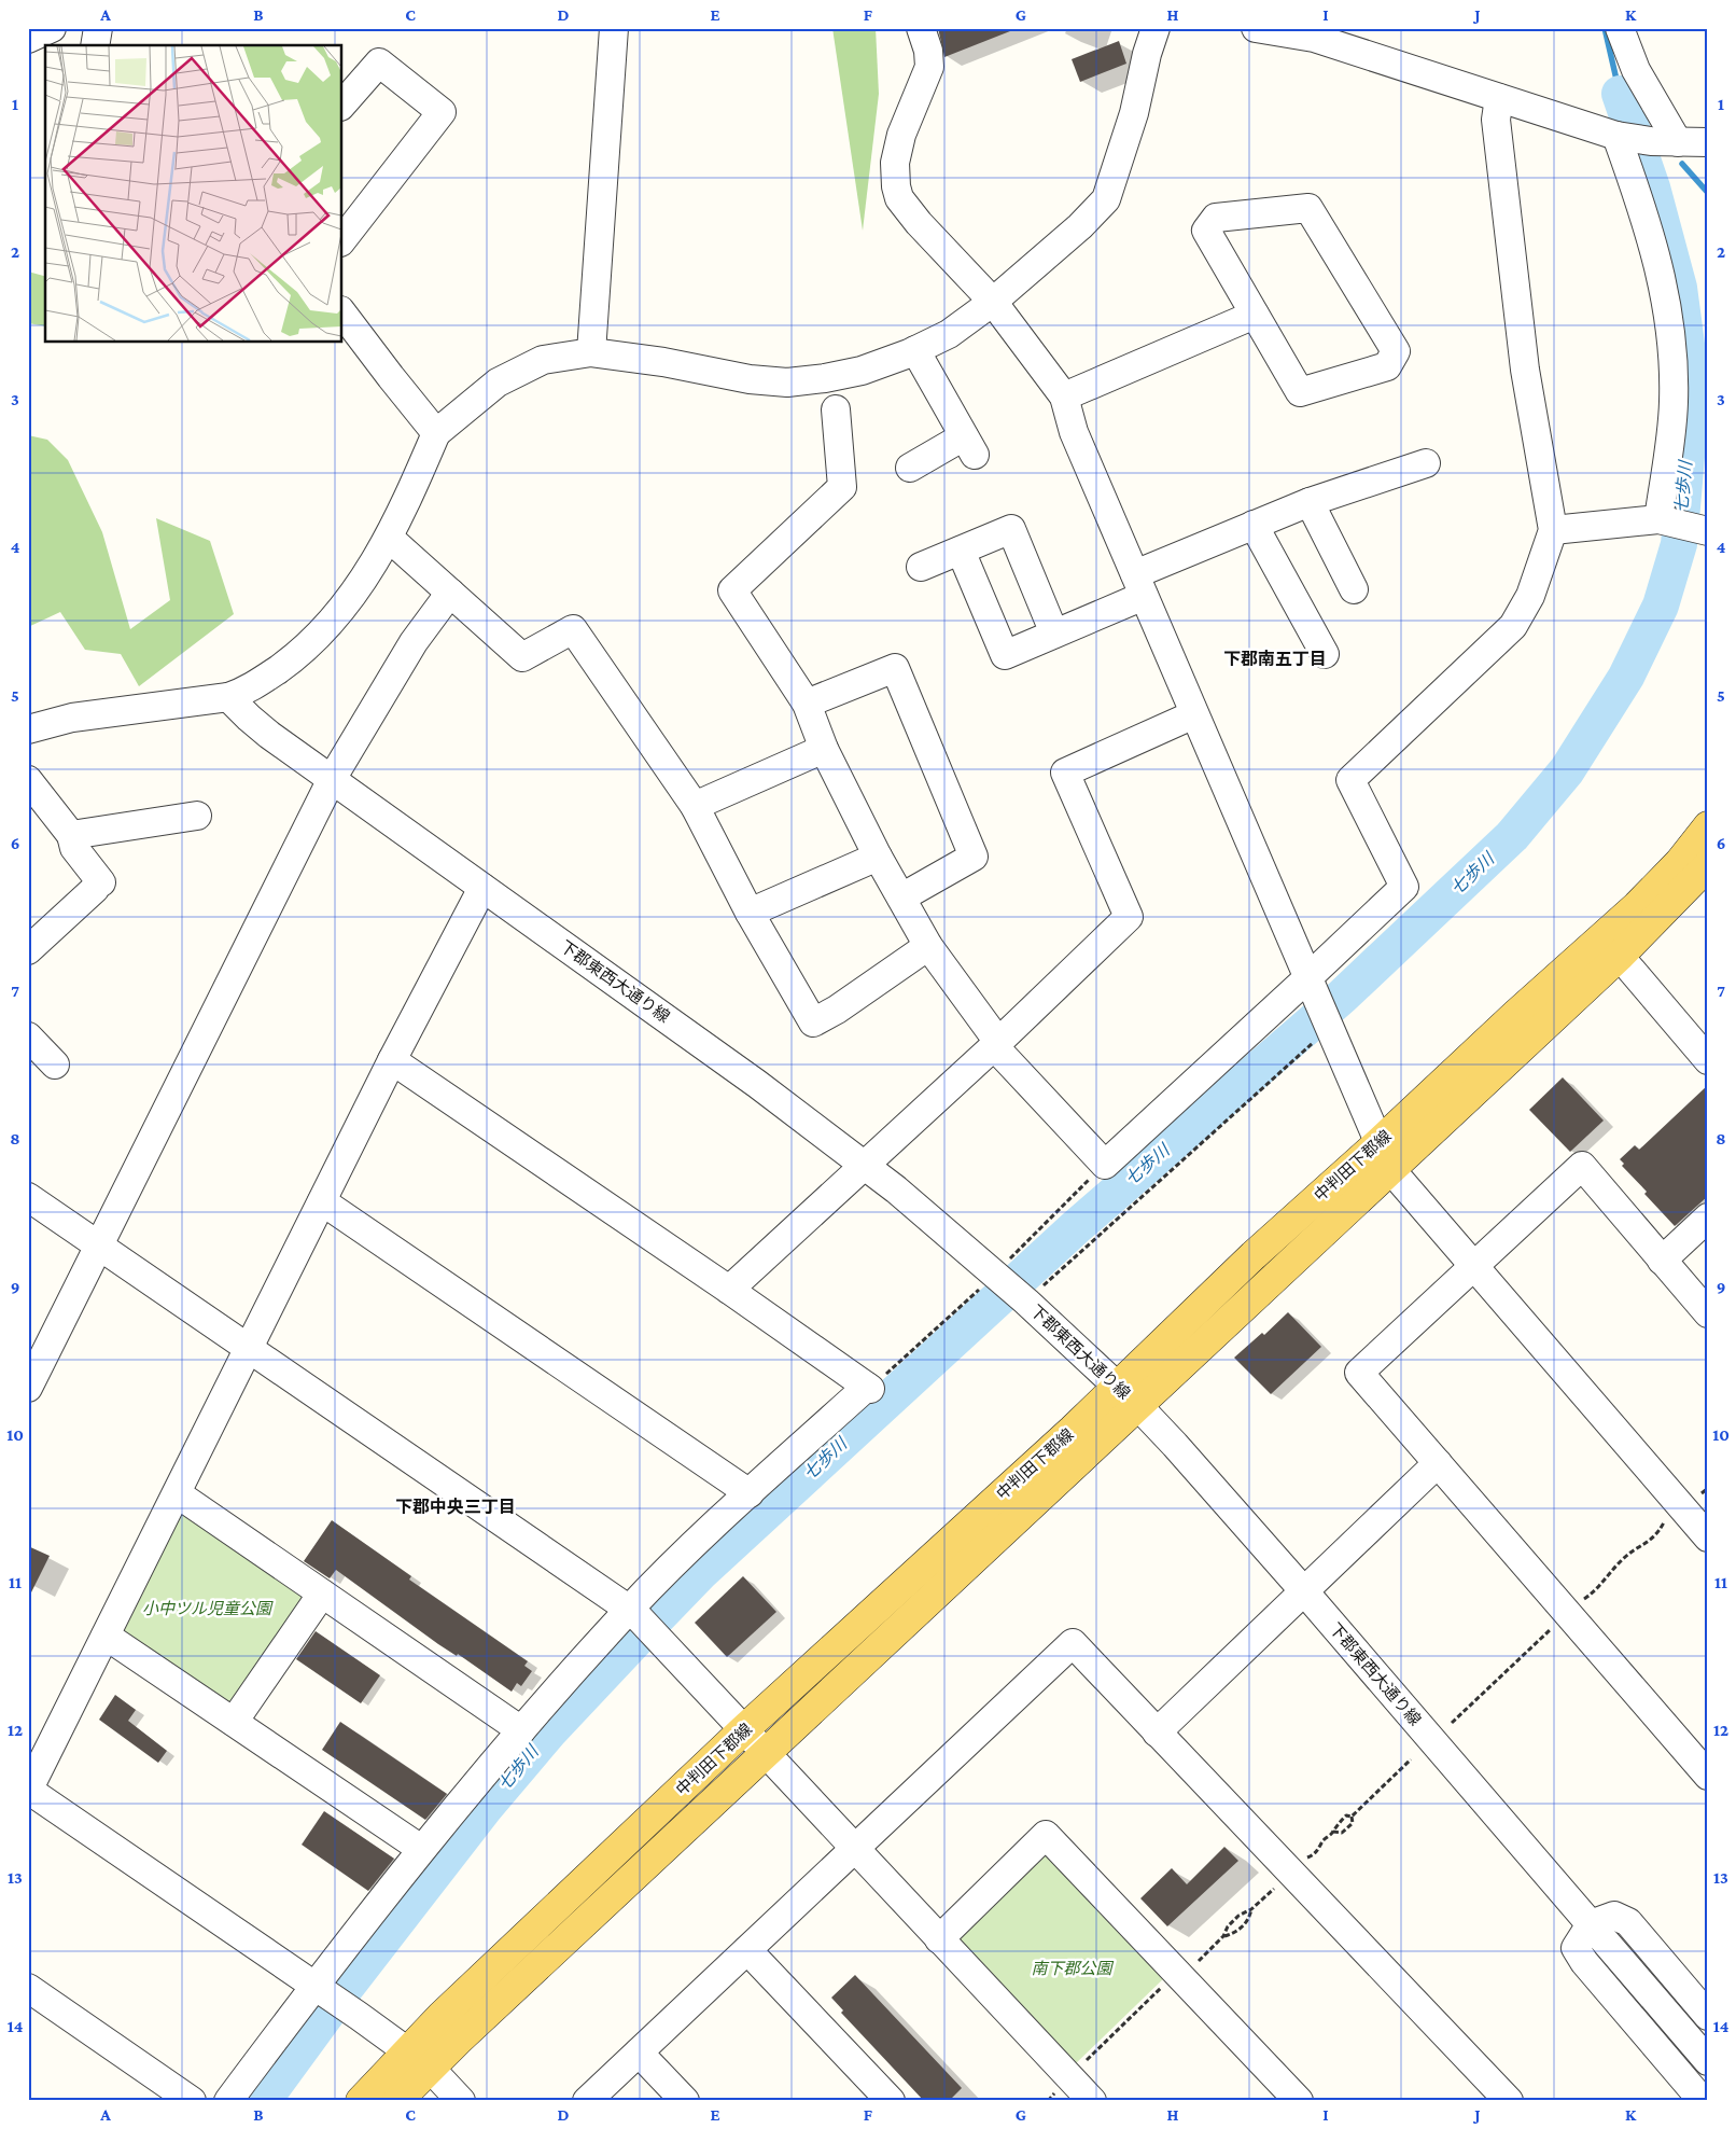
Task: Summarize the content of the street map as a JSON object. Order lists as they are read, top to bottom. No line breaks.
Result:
{"streets":{"main road":["中判田下郡線"],"street":["下郡東西大通り線"]},"crossings":[["下郡東西大通り線","中判田下郡線"]],"districts":["下郡南五丁目","下郡中央三丁目"],"water":["七歩川"],"parks":["小中ツル児童公園","南下郡公園"],"grid":{"columns":["A","B","C","D","E","F","G","H","I","J","K"],"rows":["1","2","3","4","5","6","7","8","9","10","11","12","13","14"]}}
